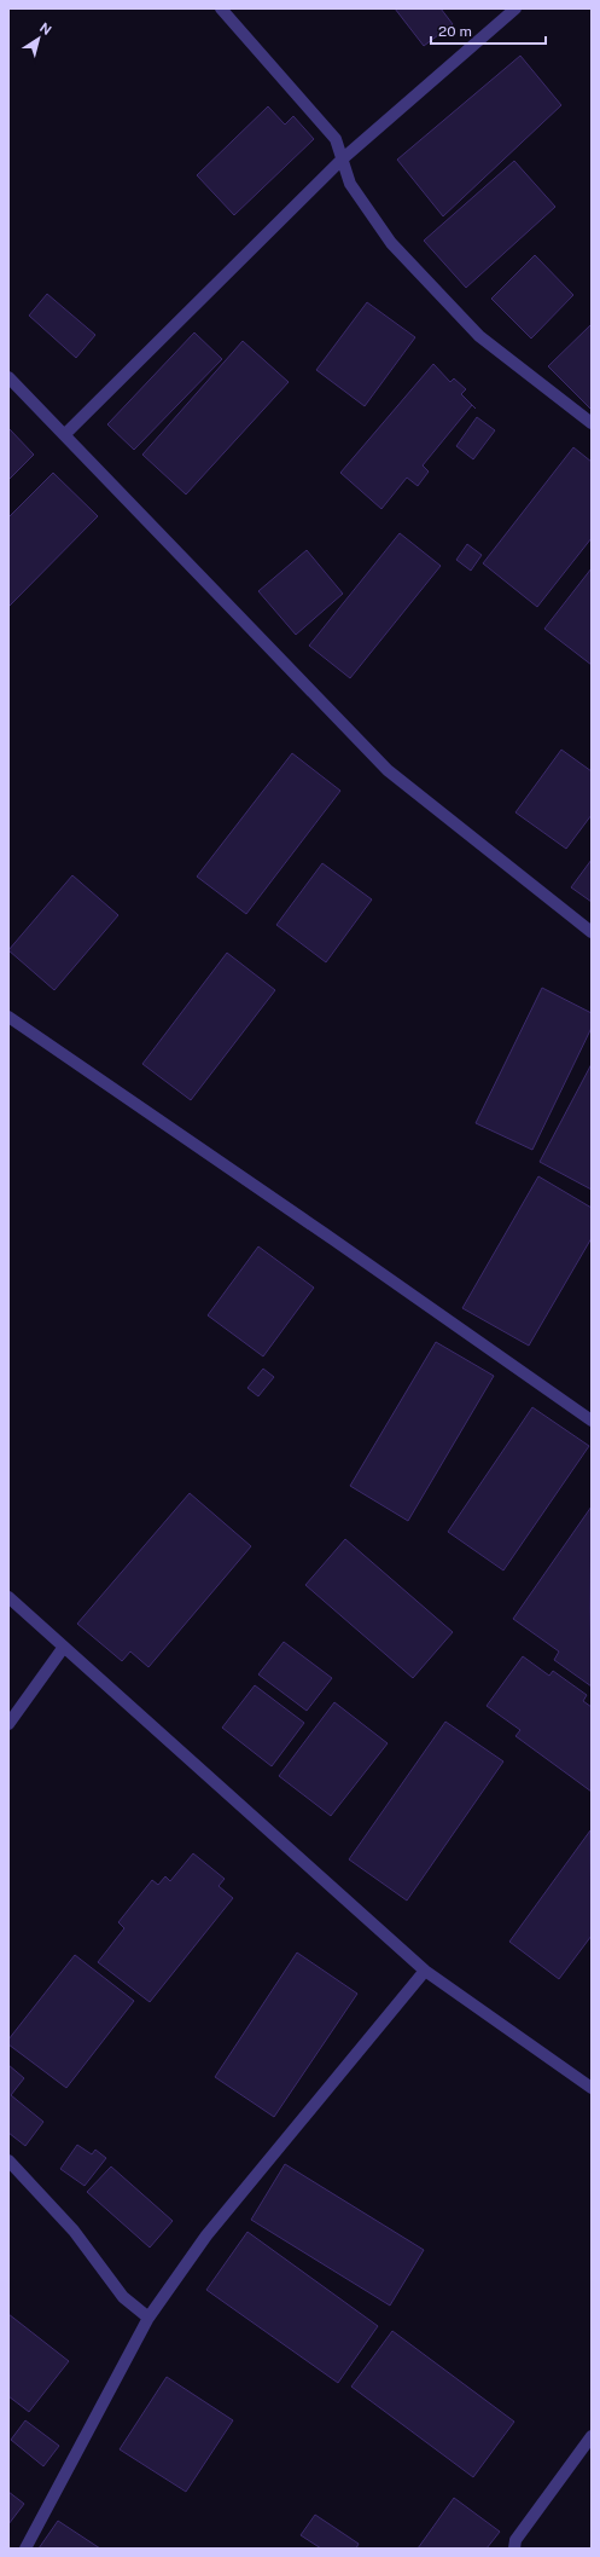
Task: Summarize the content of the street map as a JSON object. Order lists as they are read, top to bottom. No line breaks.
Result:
{"scale_bar":"20 m","north":"top right"}
